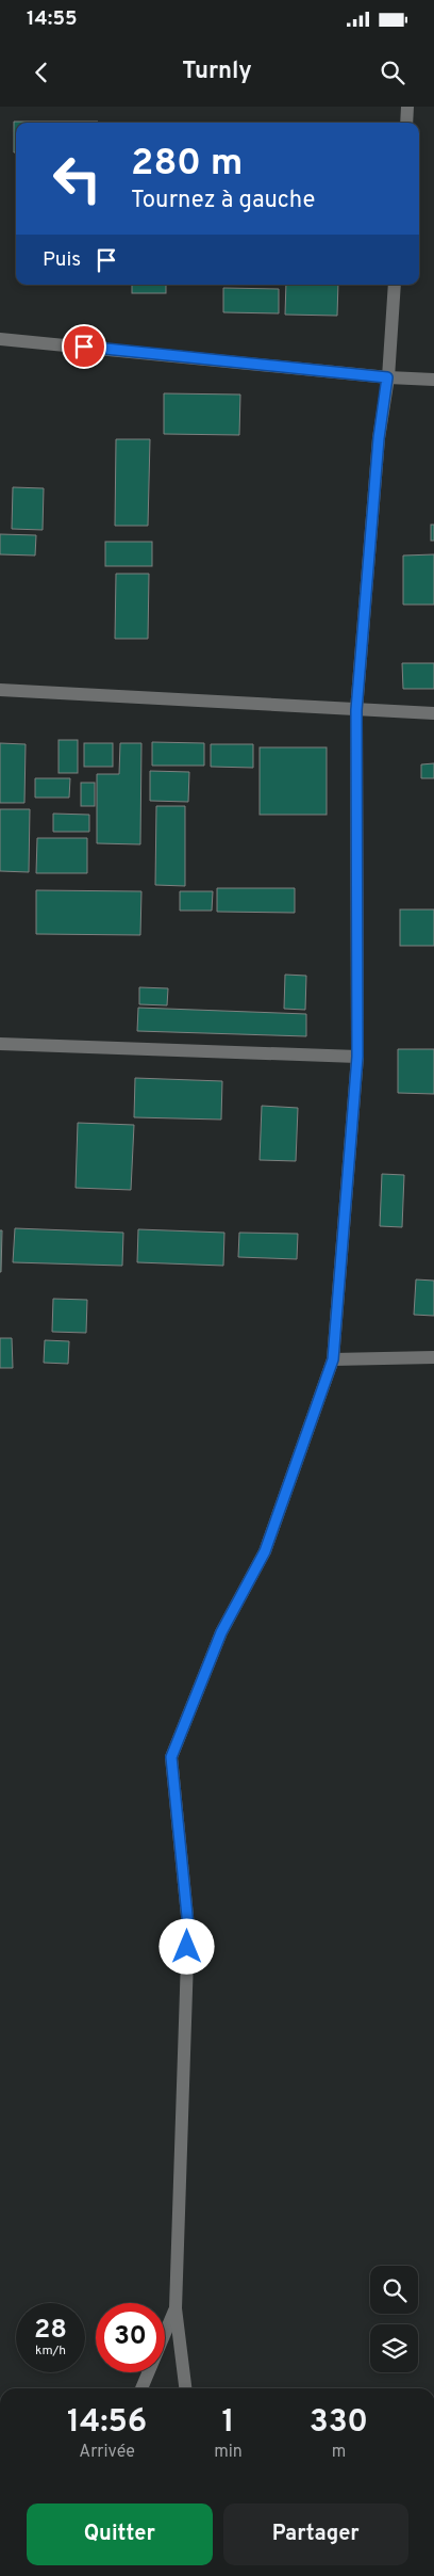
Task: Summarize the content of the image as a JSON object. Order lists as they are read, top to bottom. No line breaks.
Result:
{"page":{"status":"14:55","header":"Turnly","turn":["280 m","Tournez à gauche"],"then":"Puis","speed":"28 km/h","limit":"30","eta":["14:56","Arrivée","1","min","330","m"],"buttons":["Quitter","Partager"]}}
